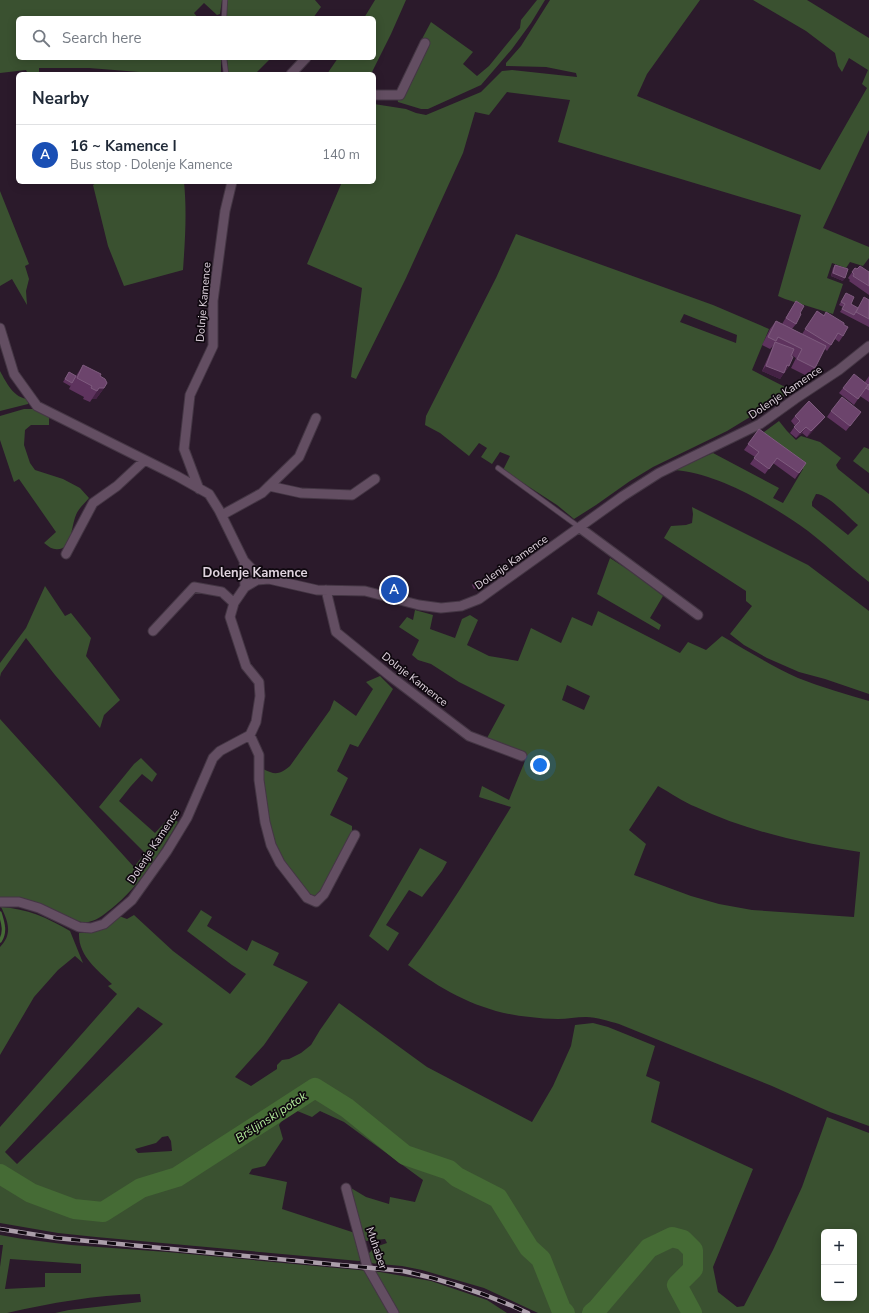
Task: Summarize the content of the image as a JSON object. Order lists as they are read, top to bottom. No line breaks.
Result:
{"streets":{"street":["Dolnje Kamence","Dolenje Kamence","Muhaber"]},"crossings":[["Dolnje Kamence","Dolenje Kamence"]],"districts":["Dolenje Kamence"],"water":["Bršljinski potok"],"page":{"search":"Search here","heading":"Nearby","list":[{"mark":"A","name":"16 ~ Kamence I","note":"Bus stop · Dolenje Kamence","value":"140 m"}],"pins":"A","map_buttons":["+","−"]}}
